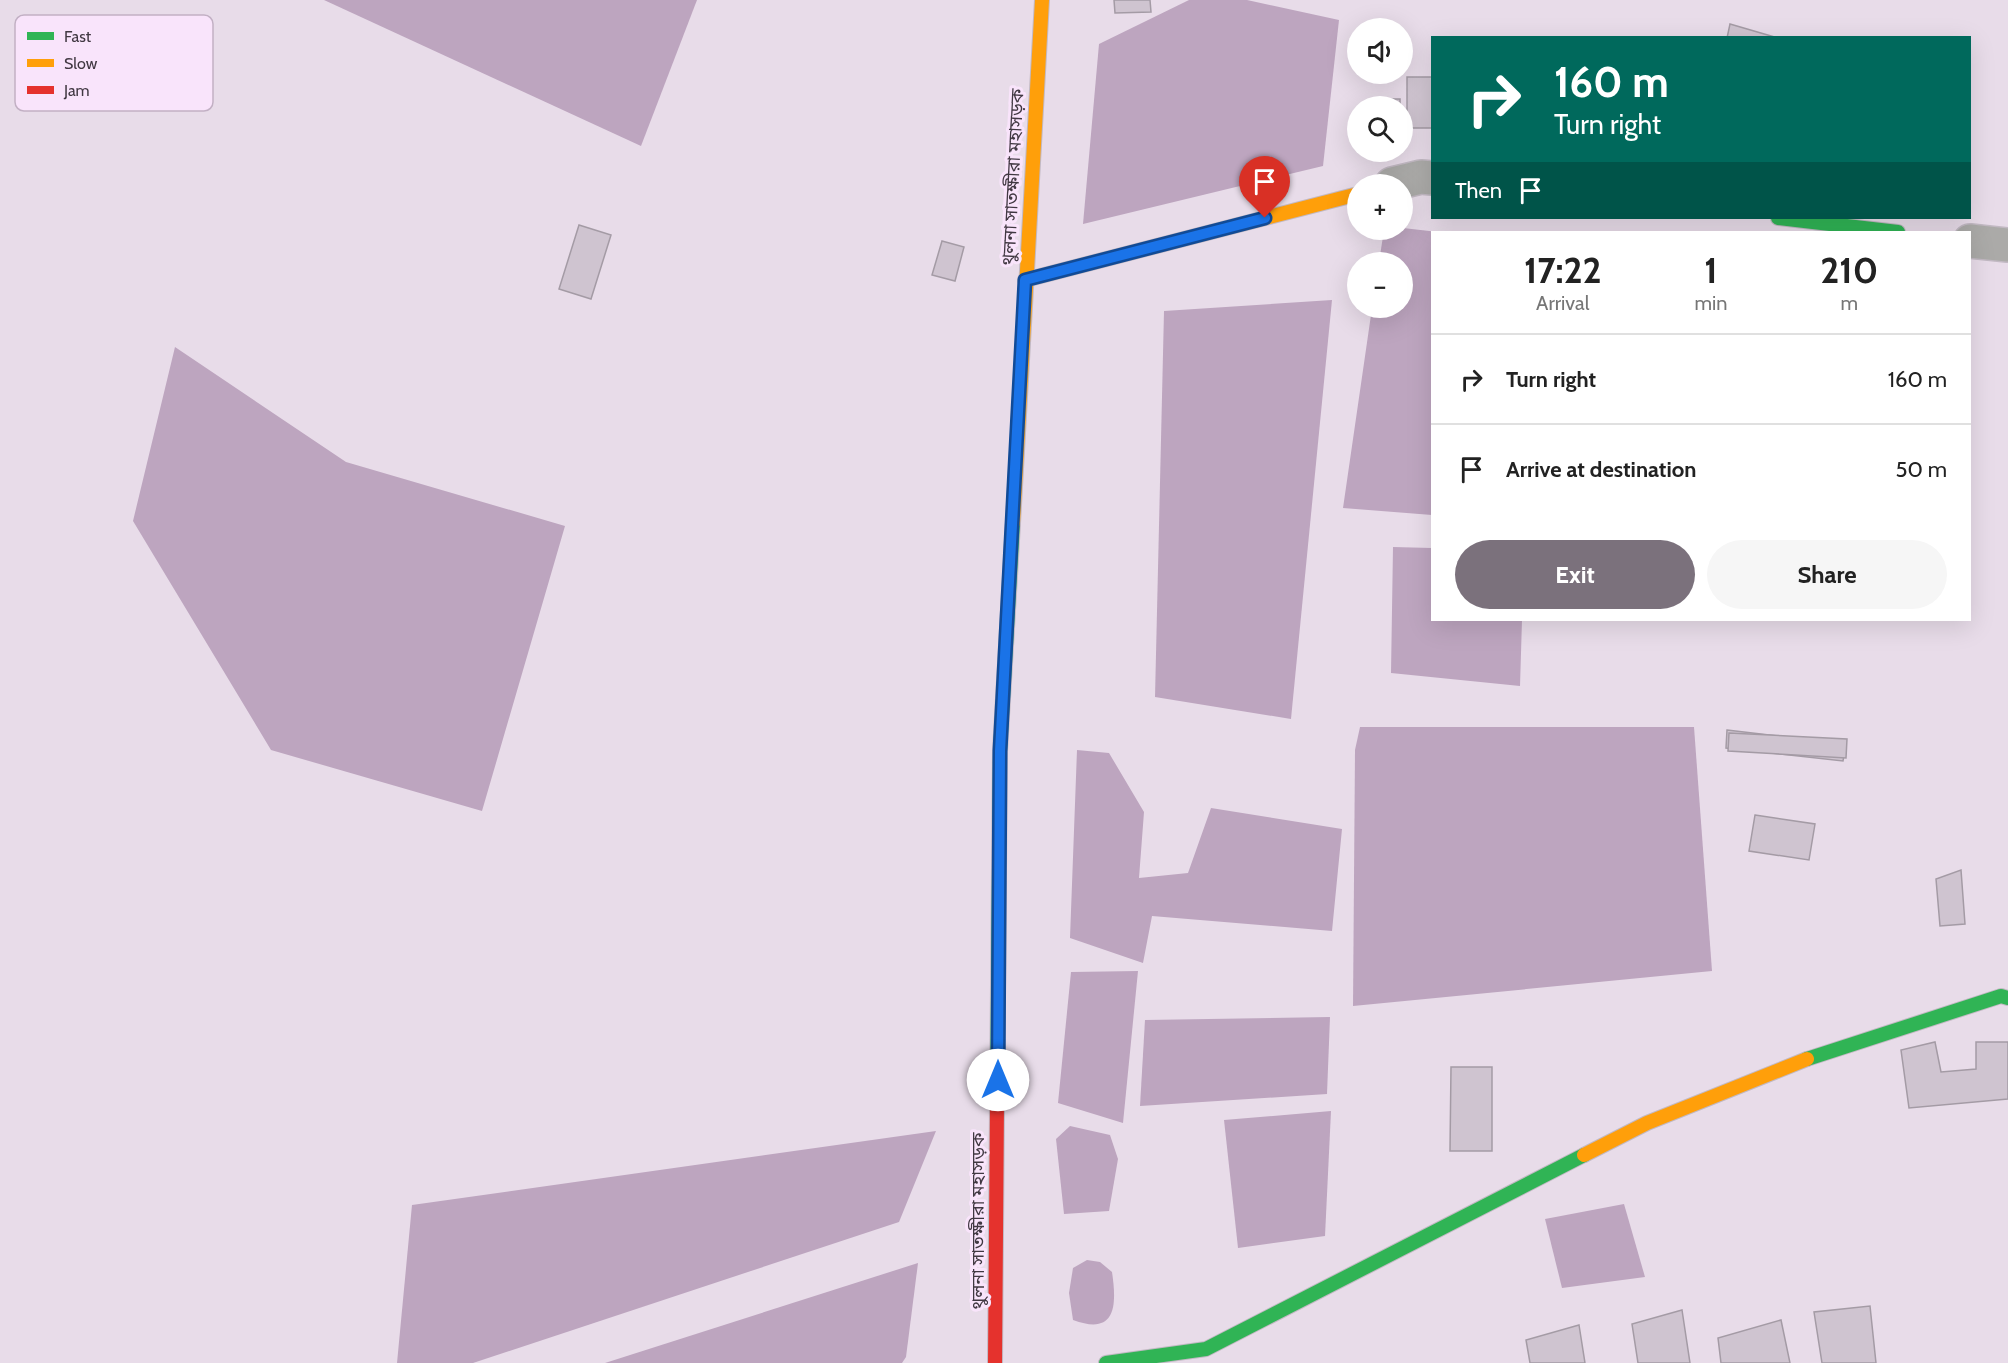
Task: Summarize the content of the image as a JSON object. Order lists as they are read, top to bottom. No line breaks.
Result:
{"streets":{"main road":["থুলনা সাতক্ষীরা মহাসড়ক"]},"legend":["Fast","Slow","Jam"],"page":{"map_buttons":["+","−"],"turn":["160 m","Turn right"],"then":"Then","eta":["17:22","Arrival","1","min","210","m"],"list":[{"name":"Turn right","value":"160 m"},{"name":"Arrive at destination","value":"50 m"}],"buttons":["Exit","Share"]}}
